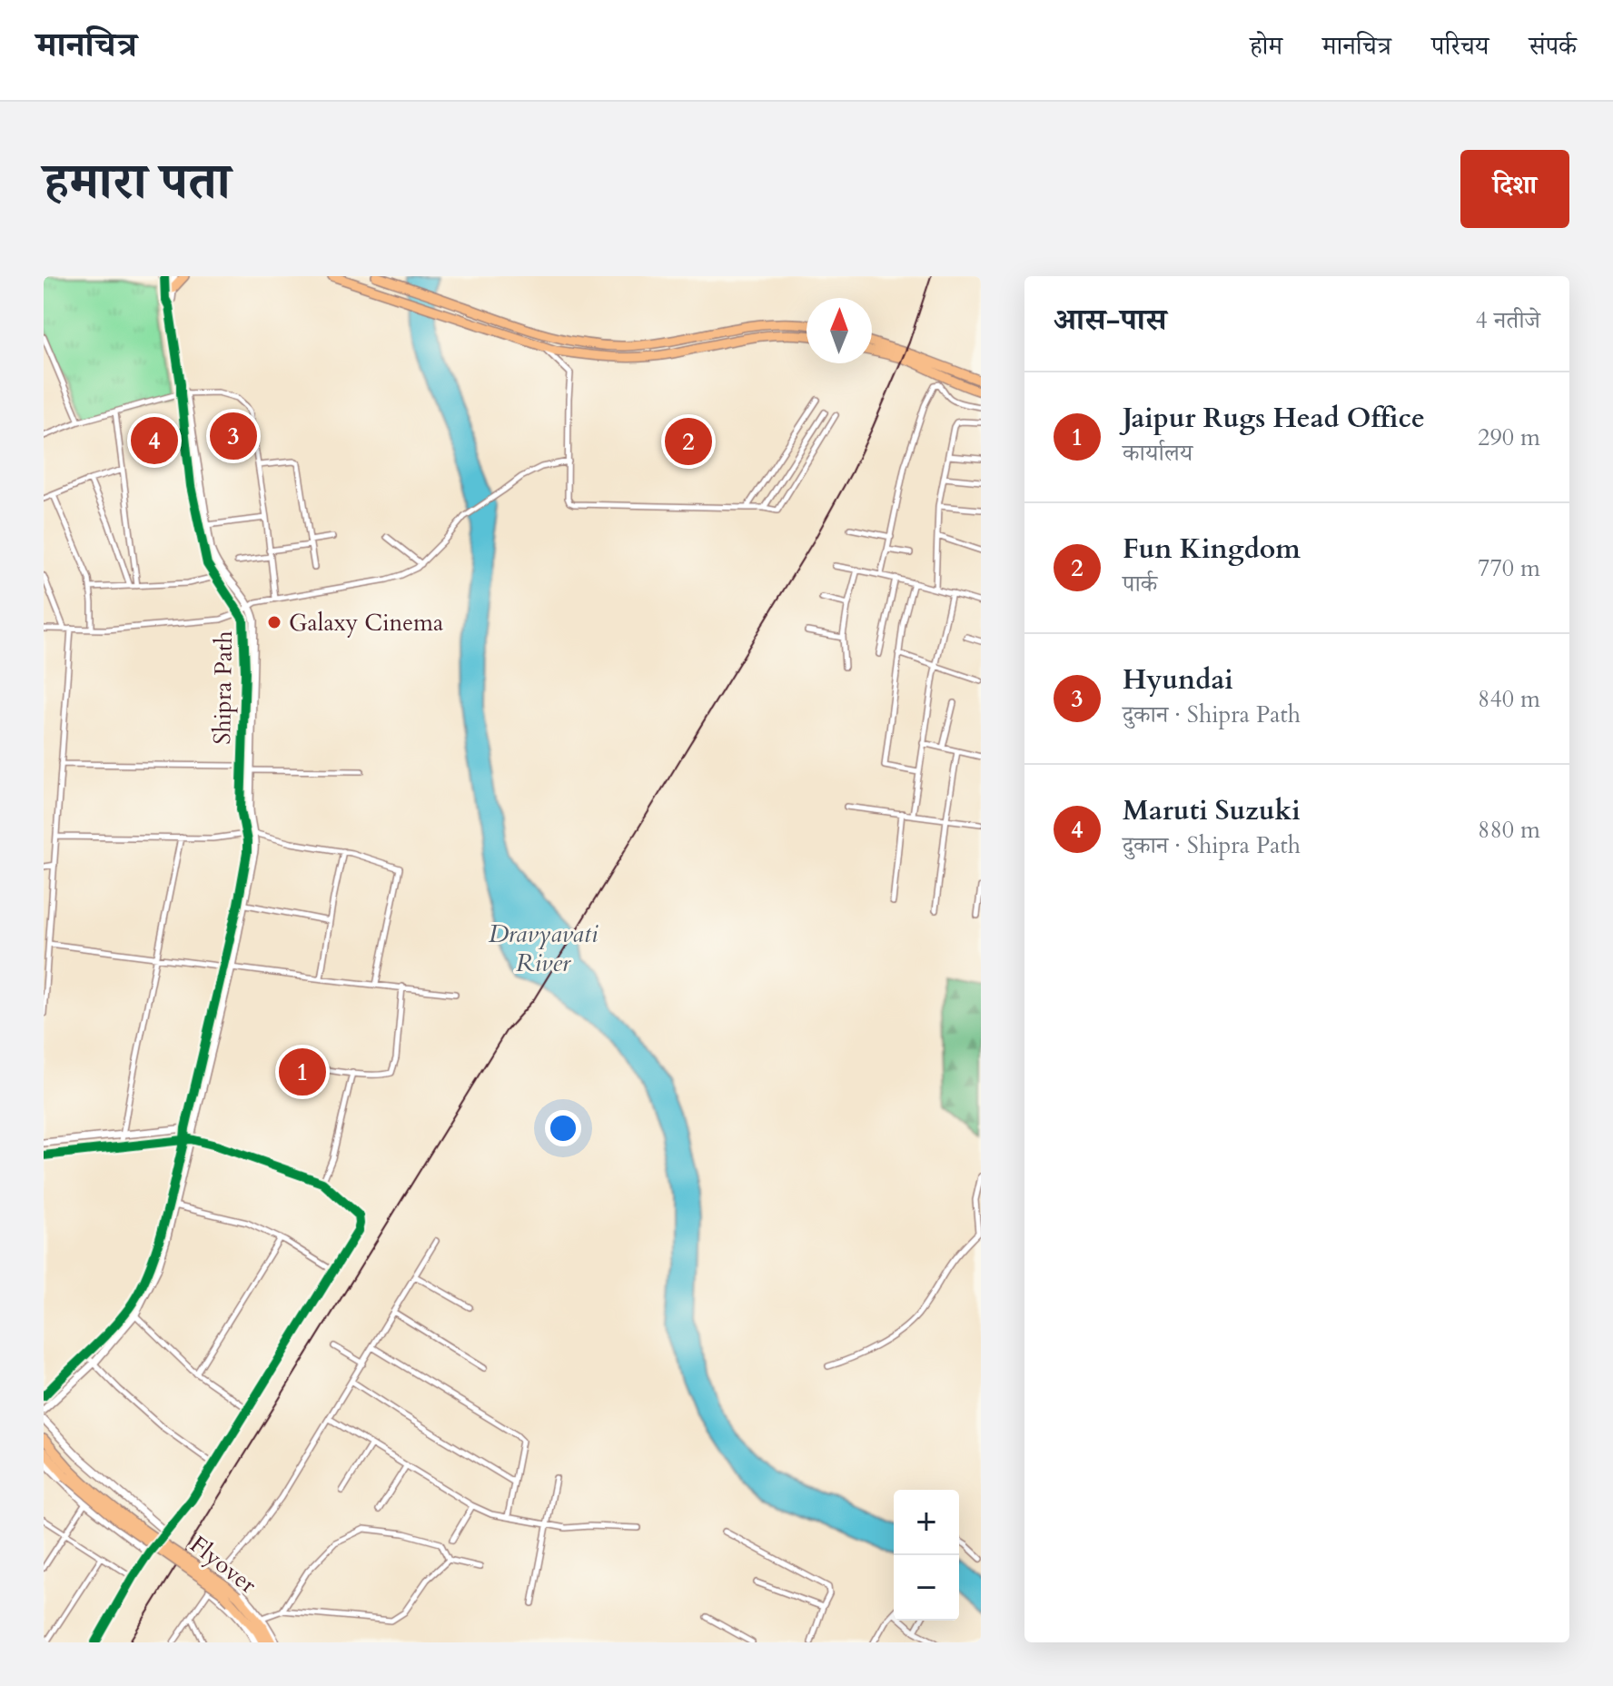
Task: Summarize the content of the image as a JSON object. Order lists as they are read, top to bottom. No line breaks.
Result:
{"streets":{"main road":["Flyover"],"street":["Shipra Path"]},"water":["Dravyavati River"],"places":["Galaxy Cinema"],"north":"top","page":{"header":"मानचित्र","nav":["होम","मानचित्र","परिचय","संपर्क"],"title":"हमारा पता","buttons":"दिशा","heading":["आस-पास","4 नतीजे"],"list":[{"mark":"1","name":"Jaipur Rugs Head Office","note":"कार्यालय","value":"290 m"},{"mark":"2","name":"Fun Kingdom","note":"पार्क","value":"770 m"},{"mark":"3","name":"Hyundai","note":"दुकान · Shipra Path","value":"840 m"},{"mark":"4","name":"Maruti Suzuki","note":"दुकान · Shipra Path","value":"880 m"}],"pins":["3","4","2","1"],"map_buttons":["+","−"]}}
